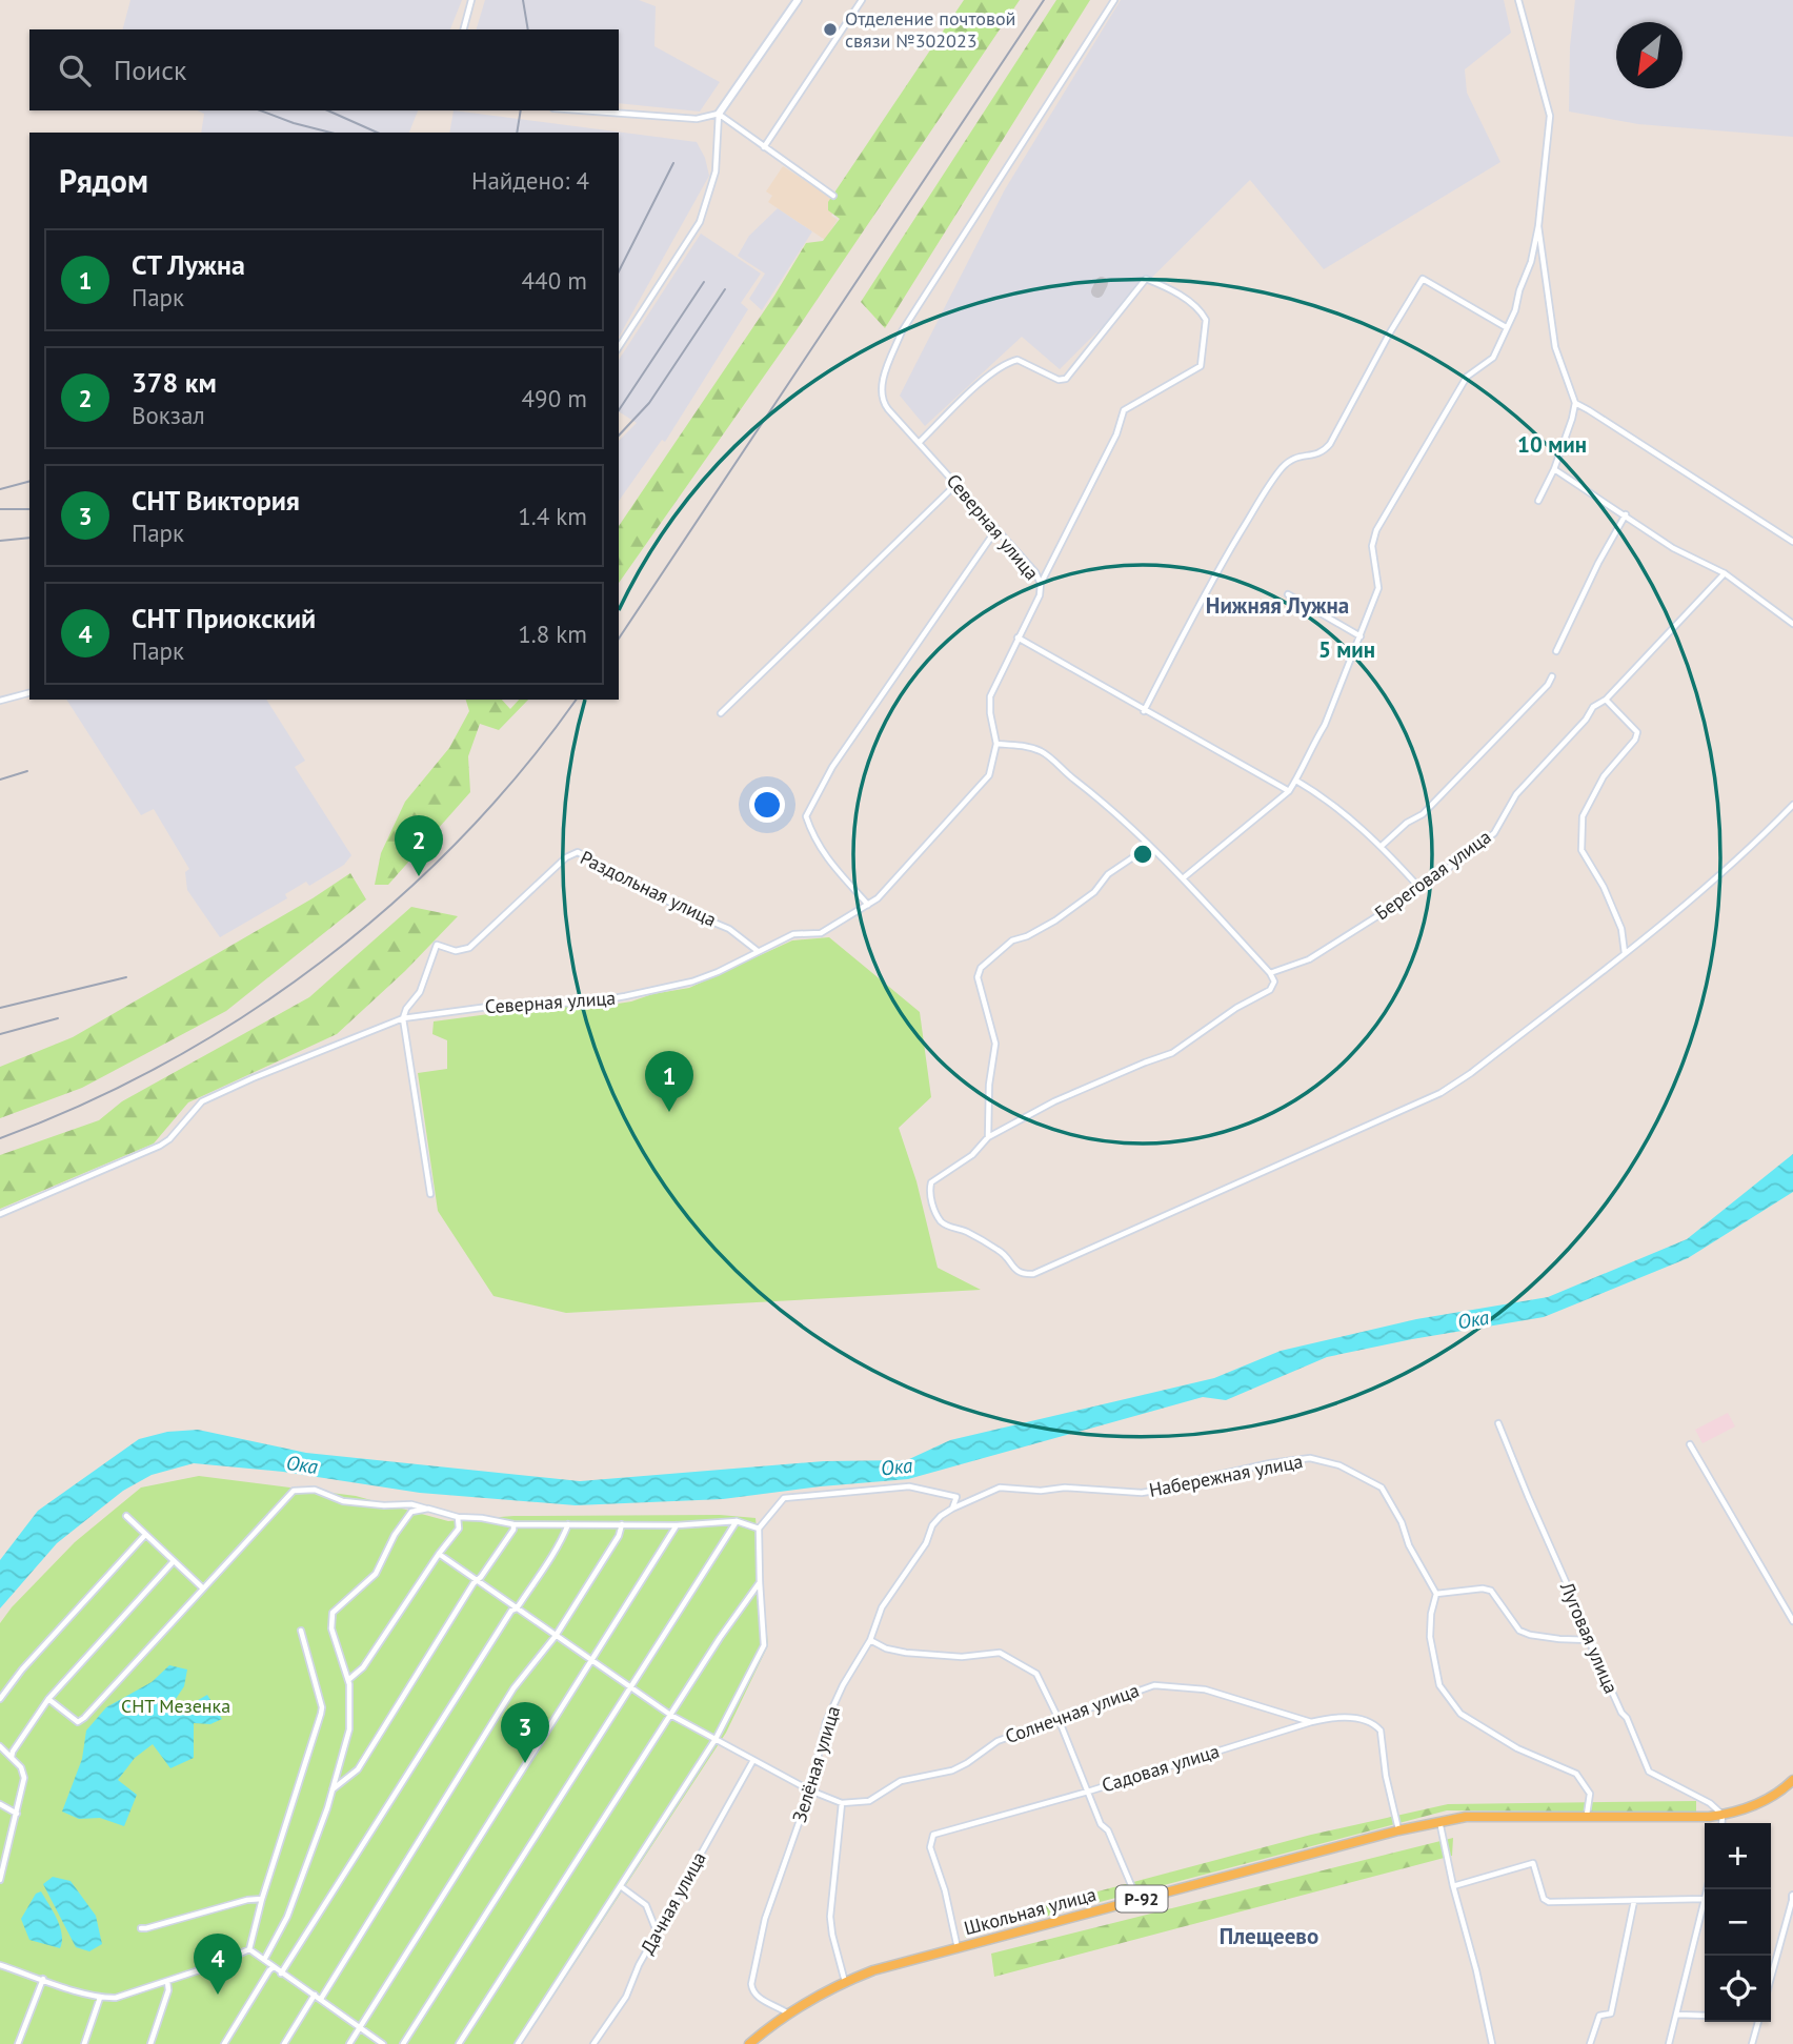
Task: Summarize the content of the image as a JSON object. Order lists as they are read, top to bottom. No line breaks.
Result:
{"streets":{"main road":["Р-92","Школьная улица"],"street":["Северная улица","Береговая улица","Раздольная улица","Набережная улица","Луговая улица","Солнечная улица","Зелёная улица","Садовая улица","Дачная улица"]},"crossings":[["Северная улица","Раздольная улица"],["Набережная улица","Зелёная улица"],["Луговая улица","Р-92"],["Солнечная улица","Садовая улица"],["Зелёная улица","Р-92"],["Садовая улица","Школьная улица"],["Р-92","Школьная улица"]],"districts":["Нижняя Лужна","Плещеево"],"water":["Ока"],"parks":["СНТ Мезенка"],"places":["Отделение почтовой связи №302023"],"north":"bottom left","page":{"search":"Поиск","heading":["Рядом","Найдено: 4"],"list":[{"mark":"1","name":"СТ Лужна","note":"Парк","value":"440 m"},{"mark":"2","name":"378 км","note":"Вокзал","value":"490 m"},{"mark":"3","name":"СНТ Виктория","note":"Парк","value":"1.4 km"},{"mark":"4","name":"СНТ Приокский","note":"Парк","value":"1.8 km"}],"pins":["2","1","3","4"],"map_buttons":["+","−"]},"rings":["10 мин","5 мин"]}
